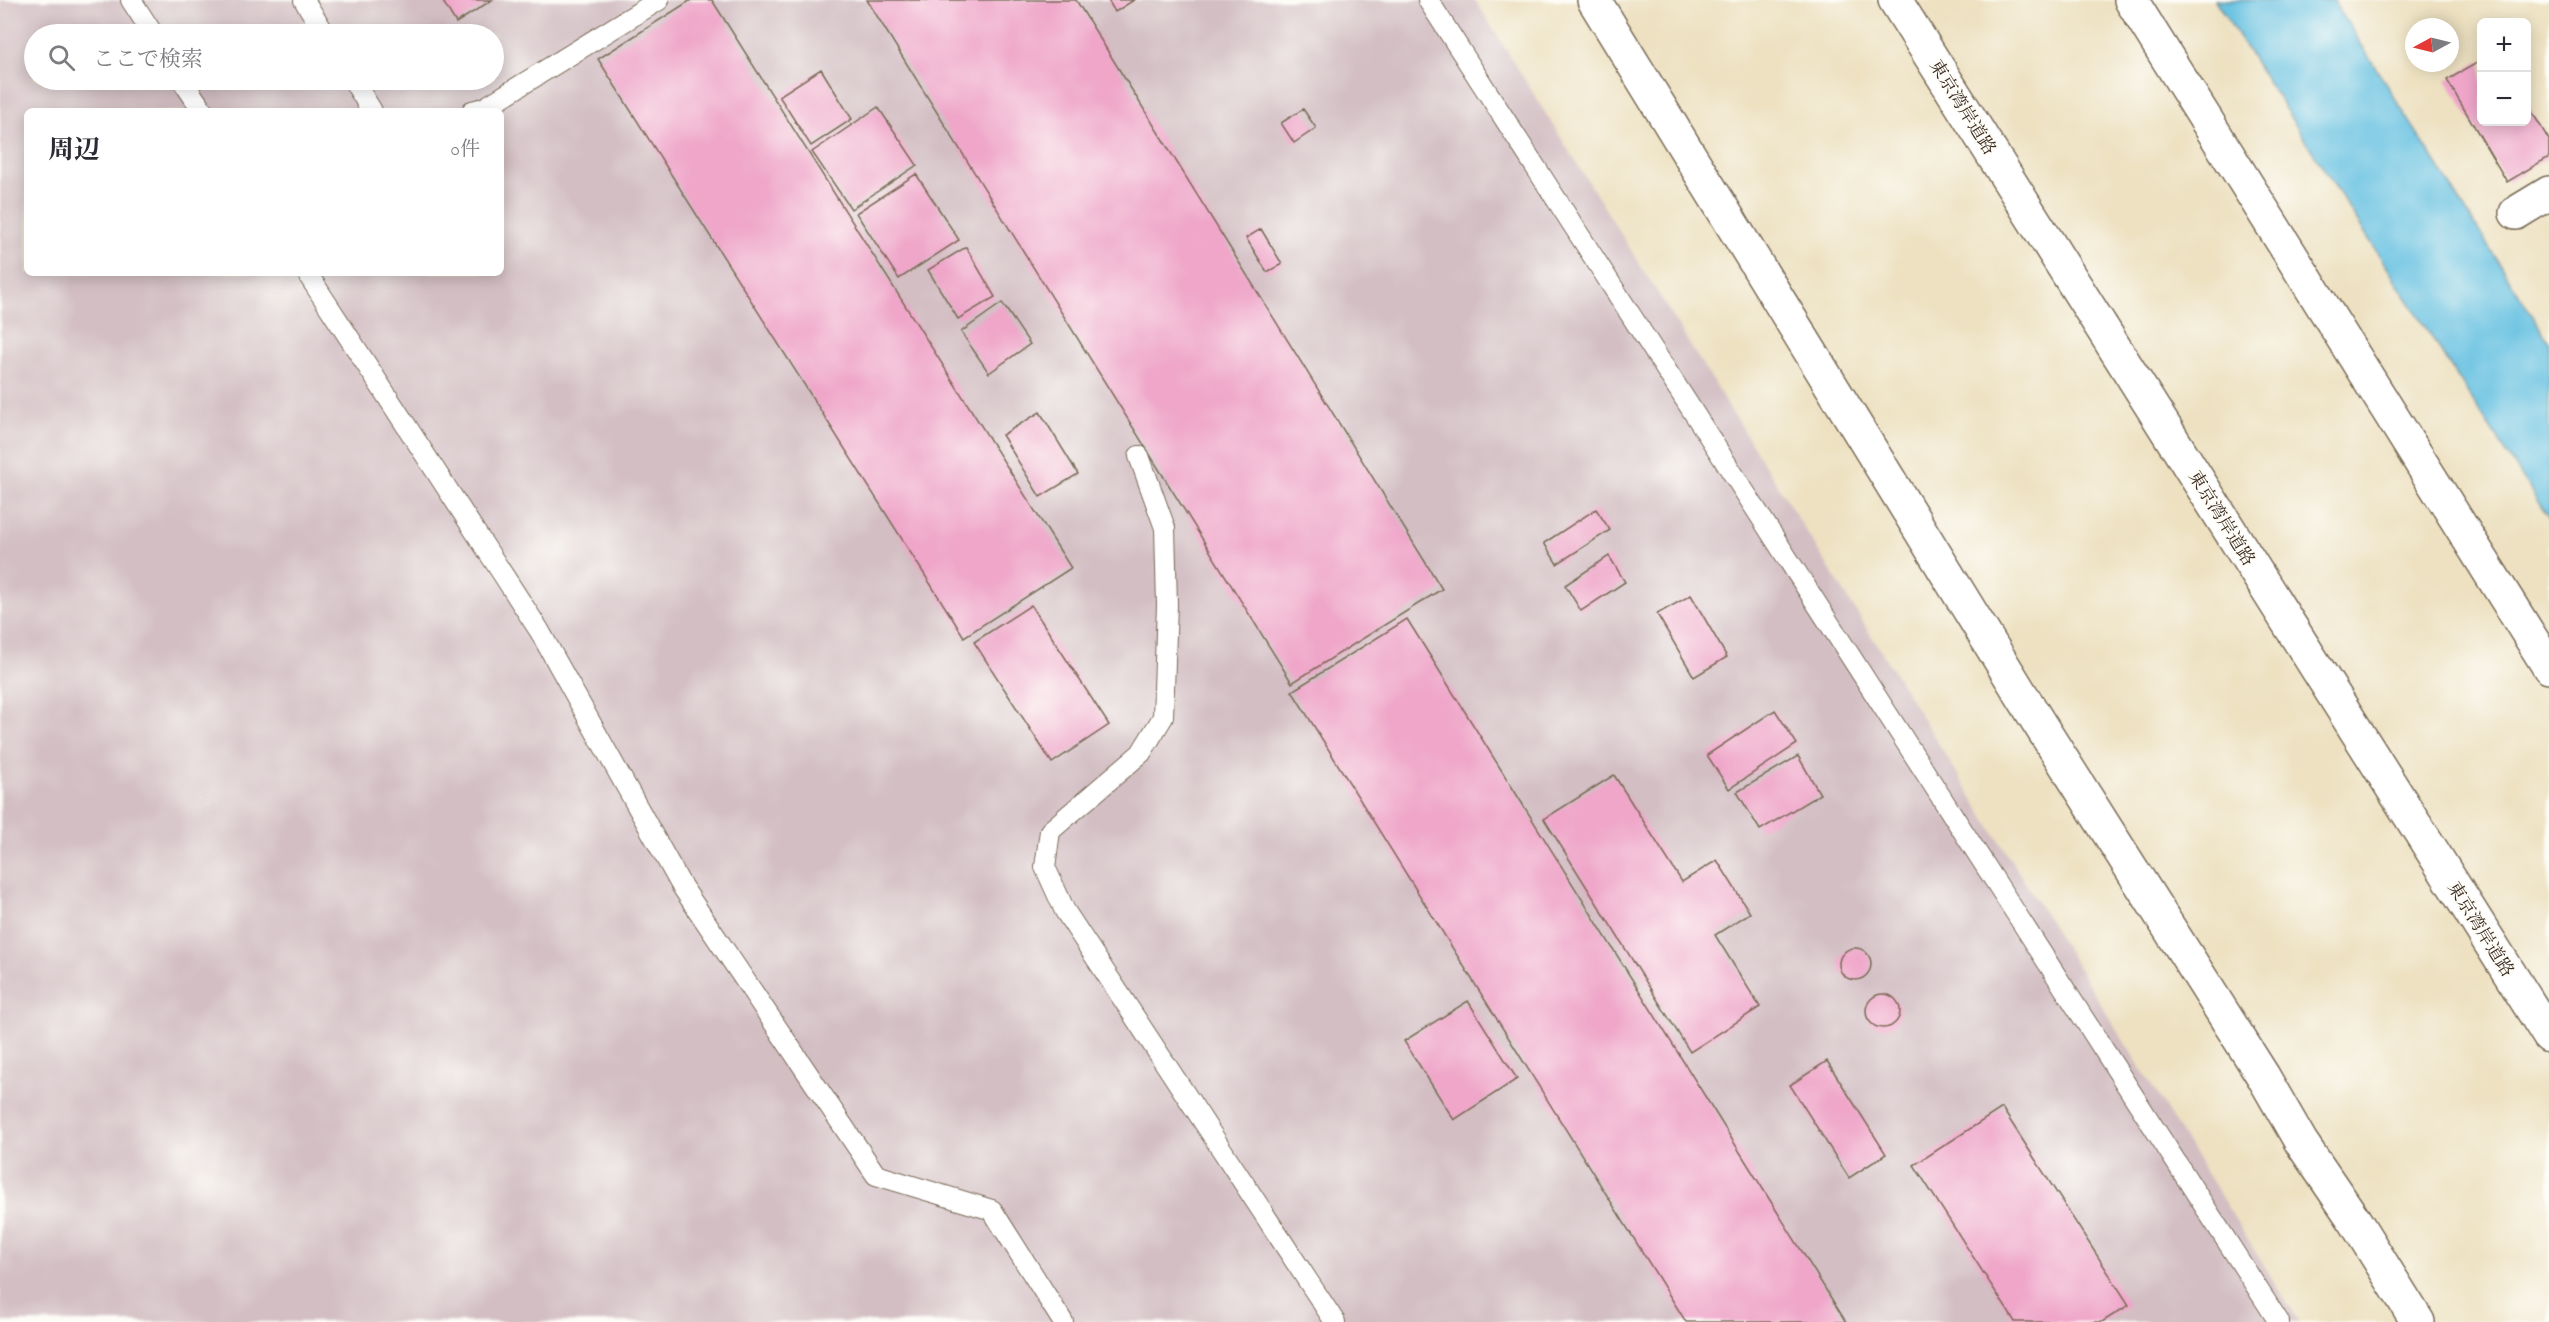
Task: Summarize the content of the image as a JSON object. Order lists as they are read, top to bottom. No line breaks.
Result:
{"streets":{"main road":["東京湾岸道路"]},"north":"left","page":{"map_buttons":["+","−"],"search":"ここで検索","heading":["周辺","0件"]}}
